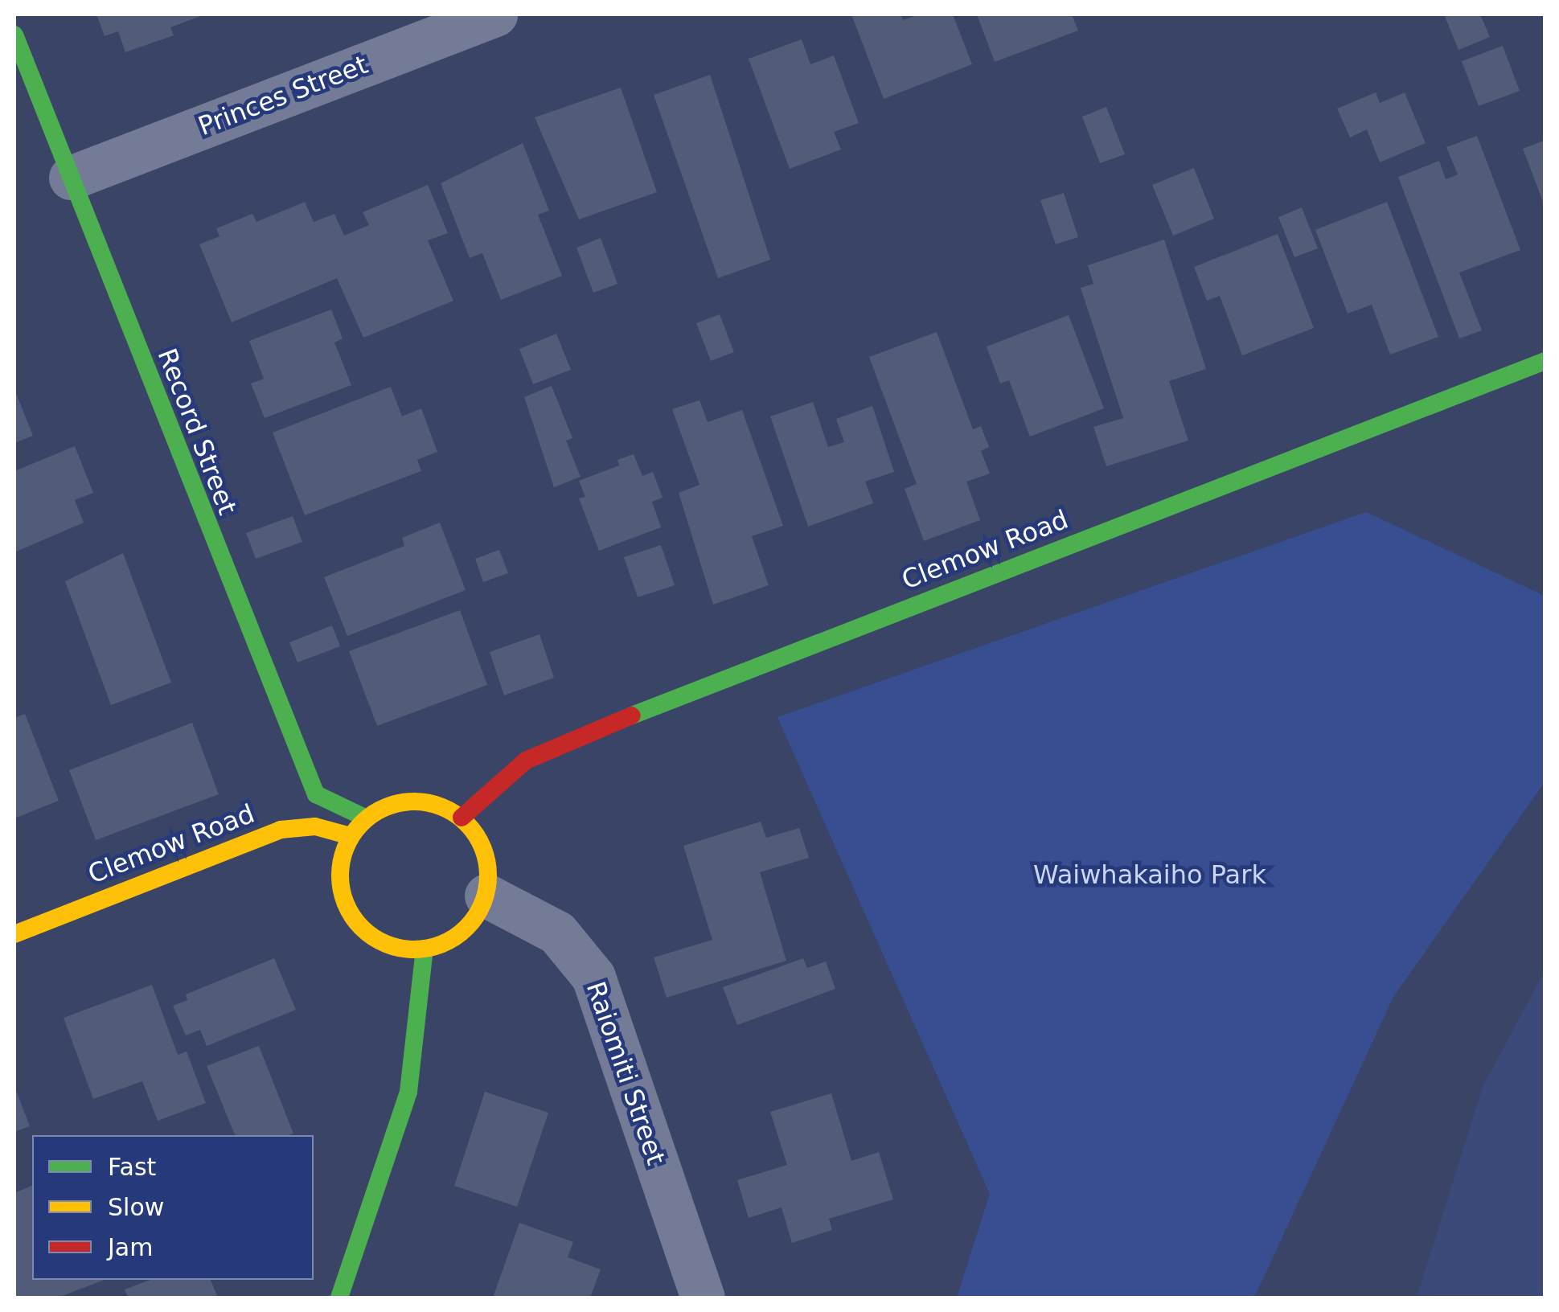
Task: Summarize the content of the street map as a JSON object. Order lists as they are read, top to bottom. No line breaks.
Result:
{"streets":{"street":["Princes Street","Record Street","Clemow Road","Raiomiti Street"]},"crossings":[["Princes Street","Record Street"],["Record Street","Clemow Road"],["Record Street","Raiomiti Street"],["Clemow Road","Raiomiti Street"]],"parks":["Waiwhakaiho Park"],"legend":["Fast","Slow","Jam"]}
